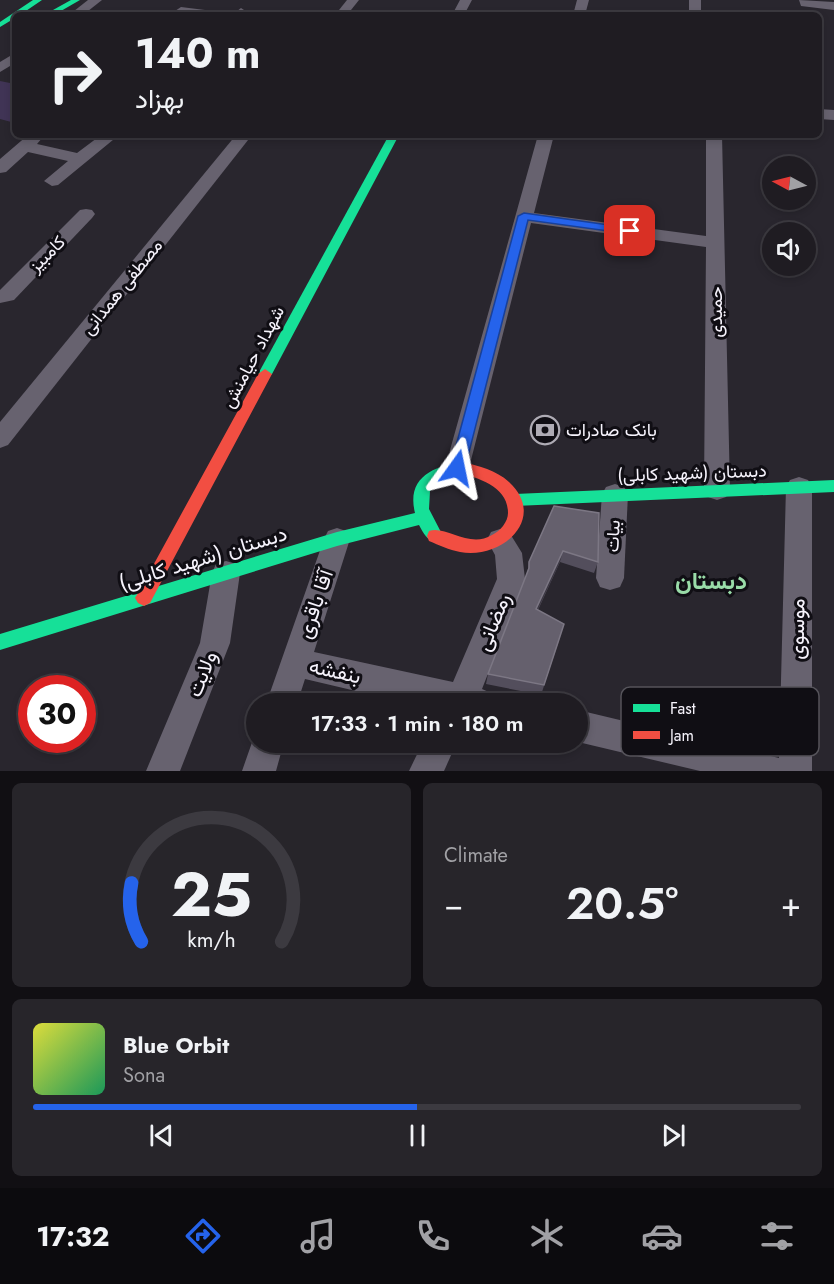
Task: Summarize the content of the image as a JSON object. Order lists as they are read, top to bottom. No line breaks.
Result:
{"streets":{"main road":["شهداد حیامنش","دبستان (شهید کابلی)"],"street":["کامبیز","مصطفی همدانی","حمیدی","بیات","آقا باقری","رمضانی","موسوی","بنفشه","ولایت"]},"crossings":[["حمیدی","دبستان (شهید کابلی)"],["شهداد حیامنش","دبستان (شهید کابلی)"],["دبستان (شهید کابلی)","بیات"],["دبستان (شهید کابلی)","آقا باقری"],["دبستان (شهید کابلی)","رمضانی"],["دبستان (شهید کابلی)","موسوی"],["دبستان (شهید کابلی)","ولایت"],["آقا باقری","بنفشه"]],"districts":["دبستان"],"places":{"bank":["بانک صادرات"]},"legend":["Fast","Jam"],"north":"left","page":{"turn":["140 m","بهزاد"],"limit":"30","trip":"17:33 · 1 min · 180 m","tile":"Climate","heat":["−","20.5°","+"],"song":["Blue Orbit","Sona"],"tabs":"17:32","gauge":["25","km/h"]}}
